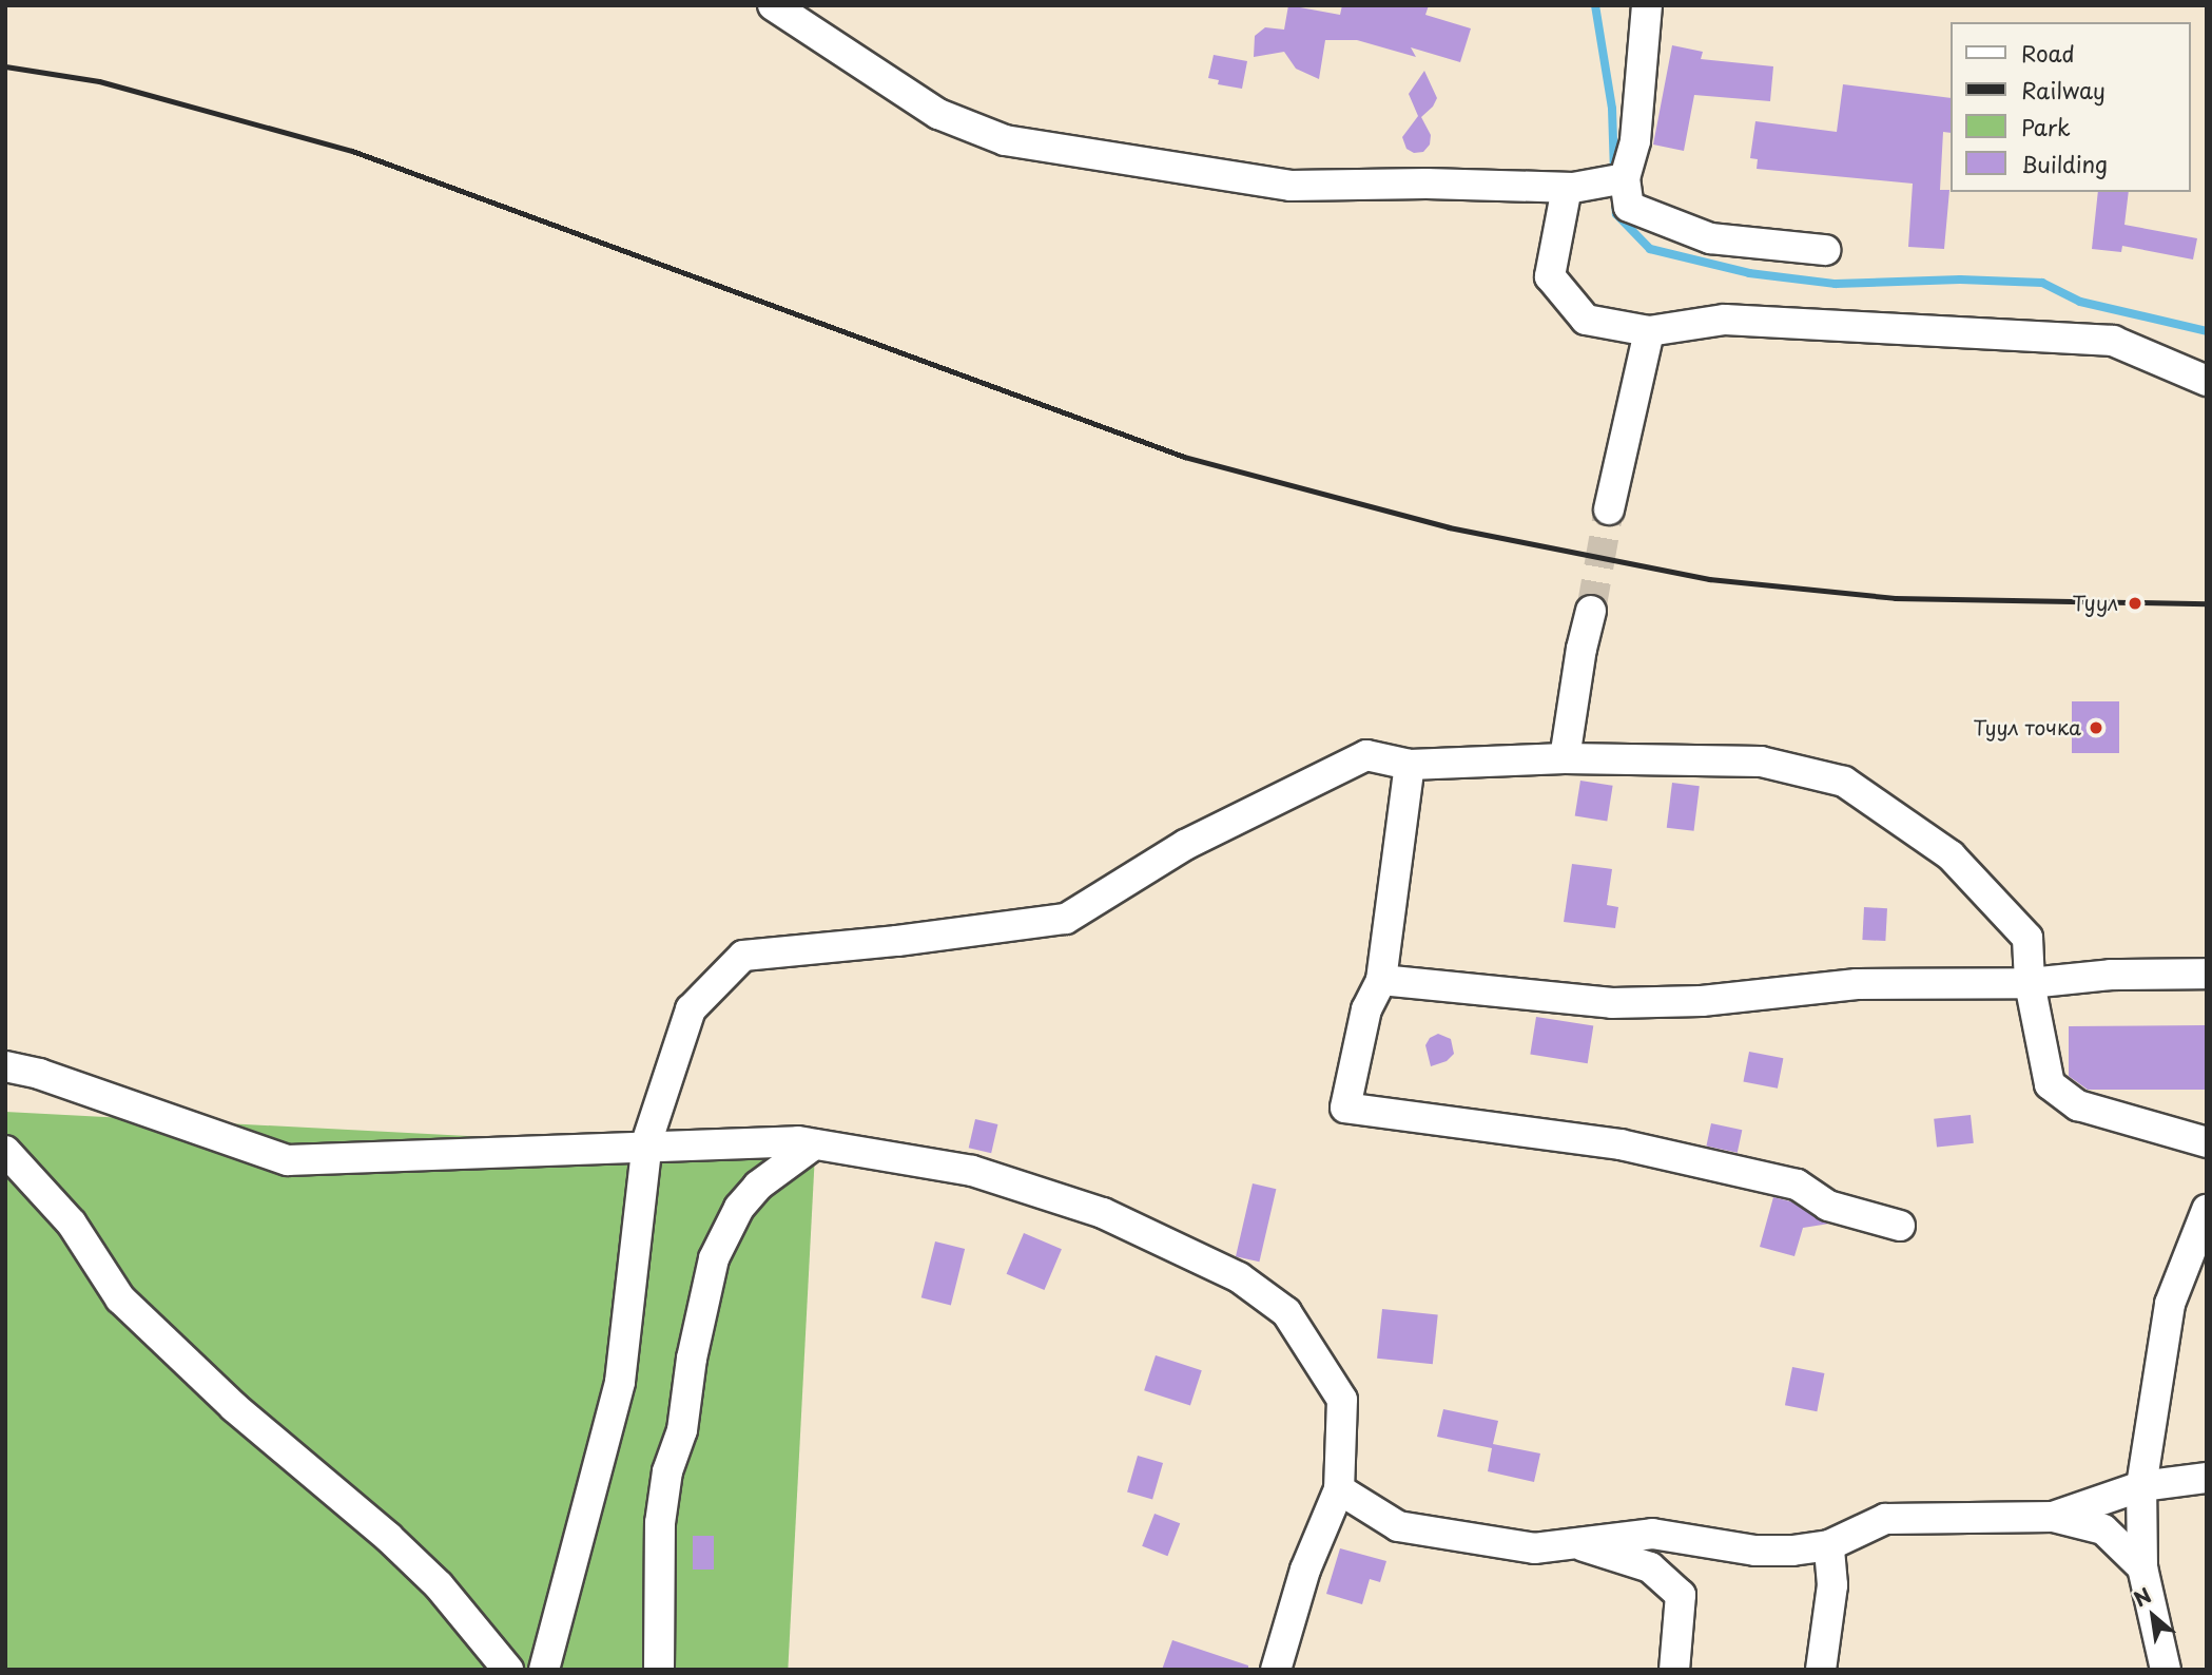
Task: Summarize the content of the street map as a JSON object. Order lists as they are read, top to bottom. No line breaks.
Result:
{"places":["Туул","Туул точка"],"legend":["Road","Railway","Park","Building"],"north":"top left"}
